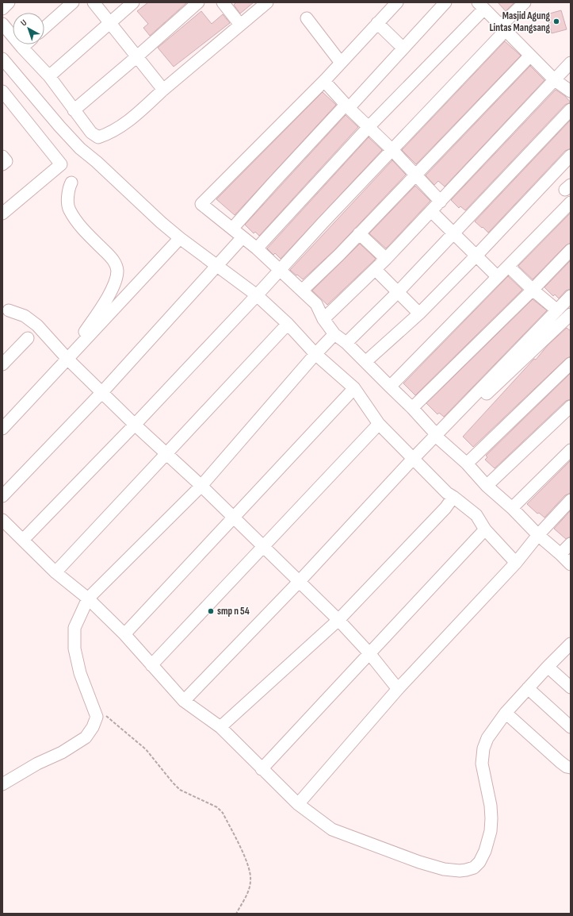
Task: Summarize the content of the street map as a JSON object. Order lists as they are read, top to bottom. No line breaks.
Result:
{"places":["Masjid Agung Lintas Mangsang","smp n 54"],"north":"top left"}
